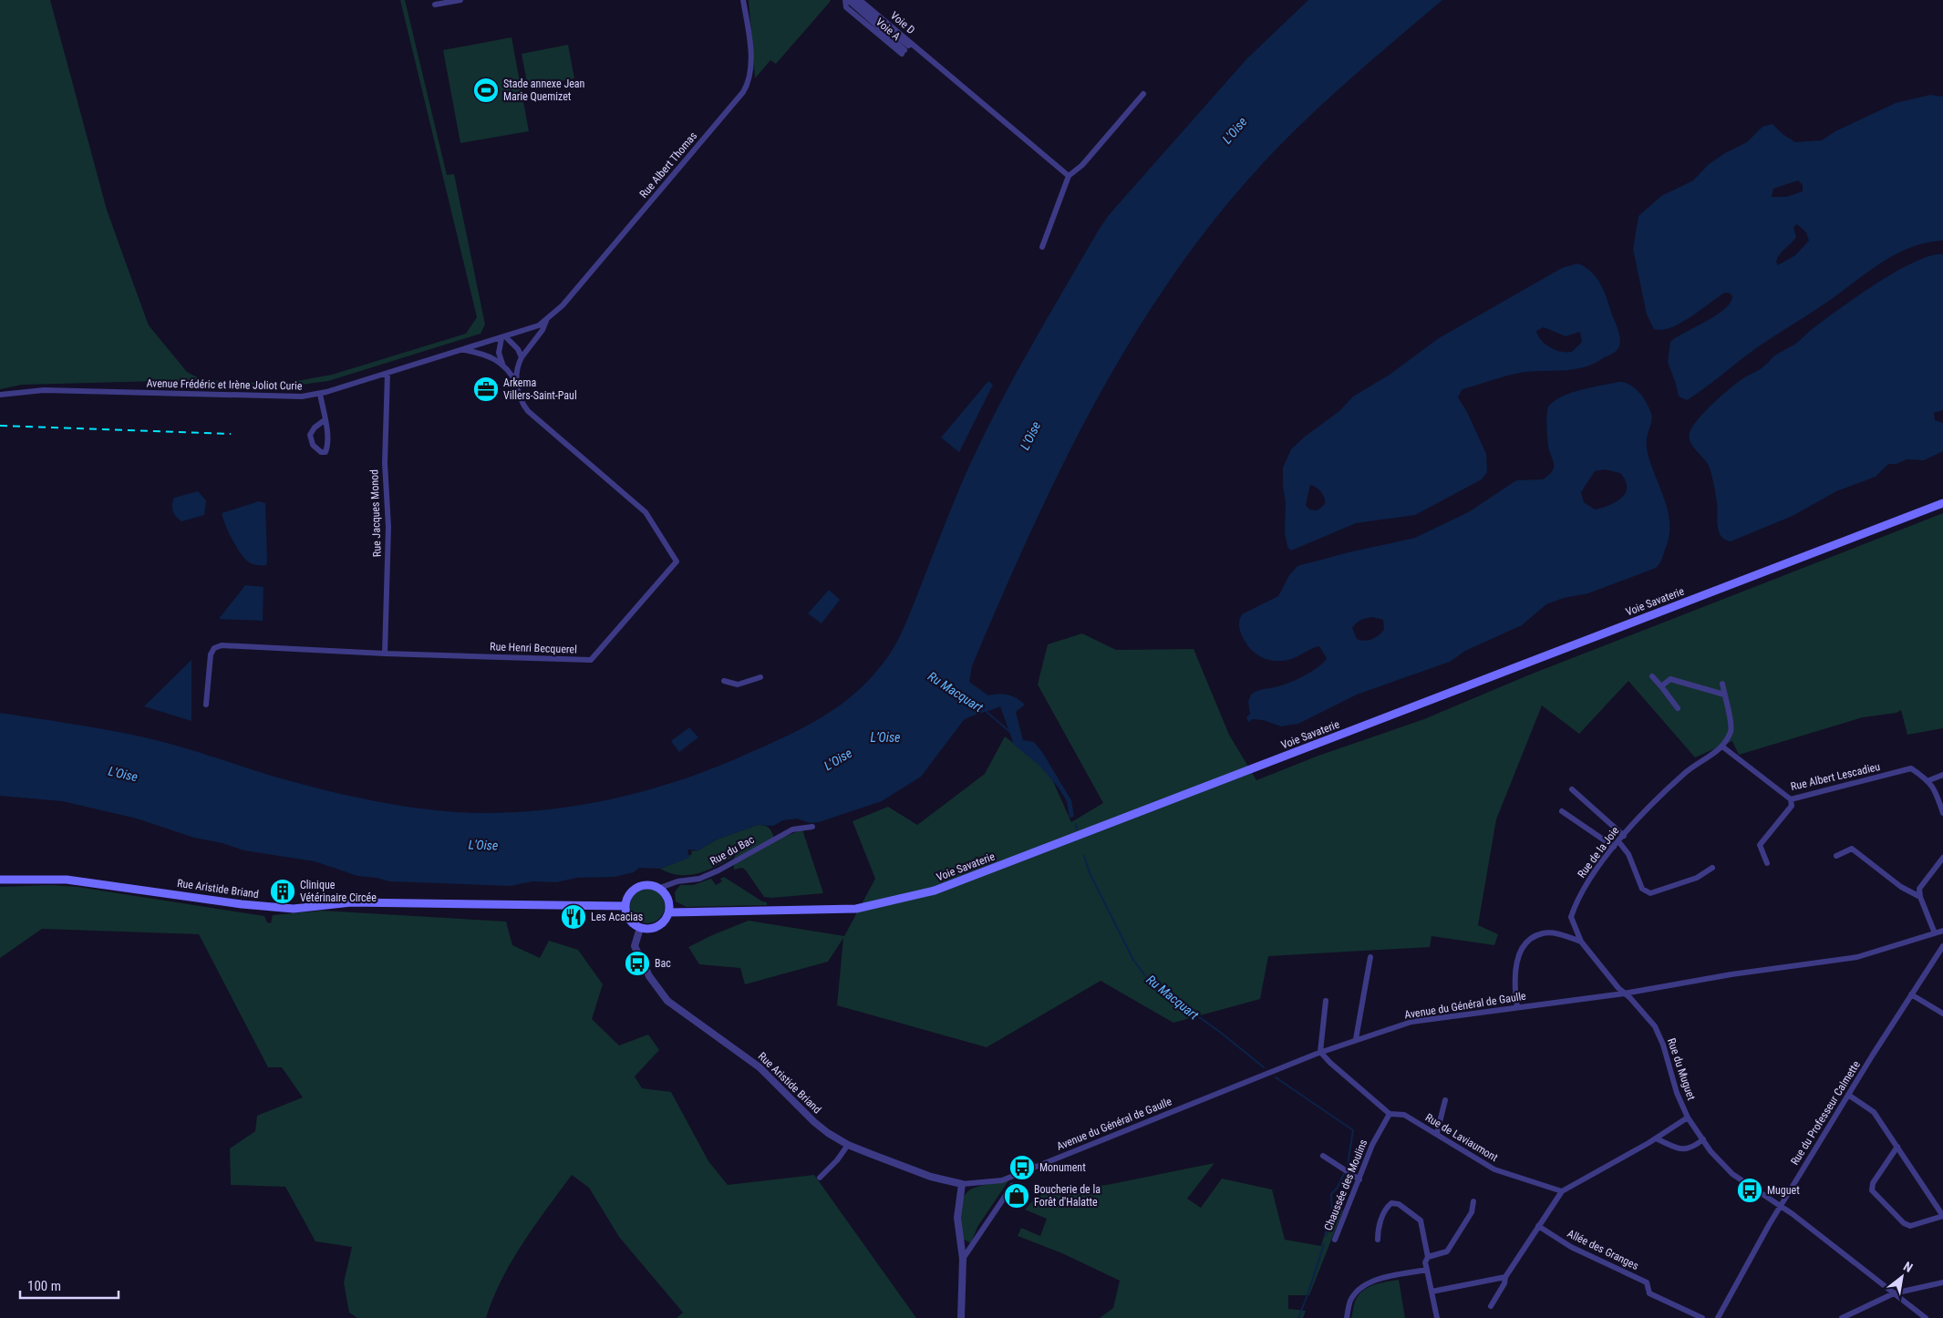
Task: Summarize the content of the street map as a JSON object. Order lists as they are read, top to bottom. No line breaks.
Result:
{"streets":{"main road":["Voie Savaterie","Rue Aristide Briand"],"street":["Voie D","Voie A","Rue Albert Thomas","Avenue Frédéric et Irène Joliot Curie","Rue Jacques Monod","Rue Henri Becquerel","Rue Albert Lescadieu","Rue du Bac","Rue de la Joie","Avenue du Général de Gaulle","Rue du Muguet","Rue du Professeur Calmette","Rue de Laviaumont","Chaussée des Moulins","Allée des Granges"]},"crossings":[["Voie D","Voie A"],["Rue Albert Thomas","Avenue Frédéric et Irène Joliot Curie"],["Avenue Frédéric et Irène Joliot Curie","Rue Jacques Monod"],["Rue Jacques Monod","Rue Henri Becquerel"],["Voie Savaterie","Rue du Bac"],["Voie Savaterie","Rue Aristide Briand"],["Rue Albert Lescadieu","Rue de la Joie"],["Rue du Bac","Rue Aristide Briand"],["Rue de la Joie","Avenue du Général de Gaulle"],["Rue de la Joie","Rue du Muguet"],["Rue Aristide Briand","Avenue du Général de Gaulle"],["Avenue du Général de Gaulle","Rue du Muguet"],["Avenue du Général de Gaulle","Rue de Laviaumont"],["Rue du Muguet","Rue du Professeur Calmette"],["Rue de Laviaumont","Chaussée des Moulins"]],"water":["L'Oise","Ru Macquart","L’Oise"],"places":{"sports":["Stade annexe Jean Marie Quemizet"],"office":["Arkema Villers-Saint-Paul"],"building":["Clinique Vétérinaire Circée"],"restaurant":["Les Acacias"],"bus stop":["Bac","Monument","Muguet"],"shop":["Boucherie de la Forêt d'Halatte"]},"scale_bar":"100 m","north":"top right"}
